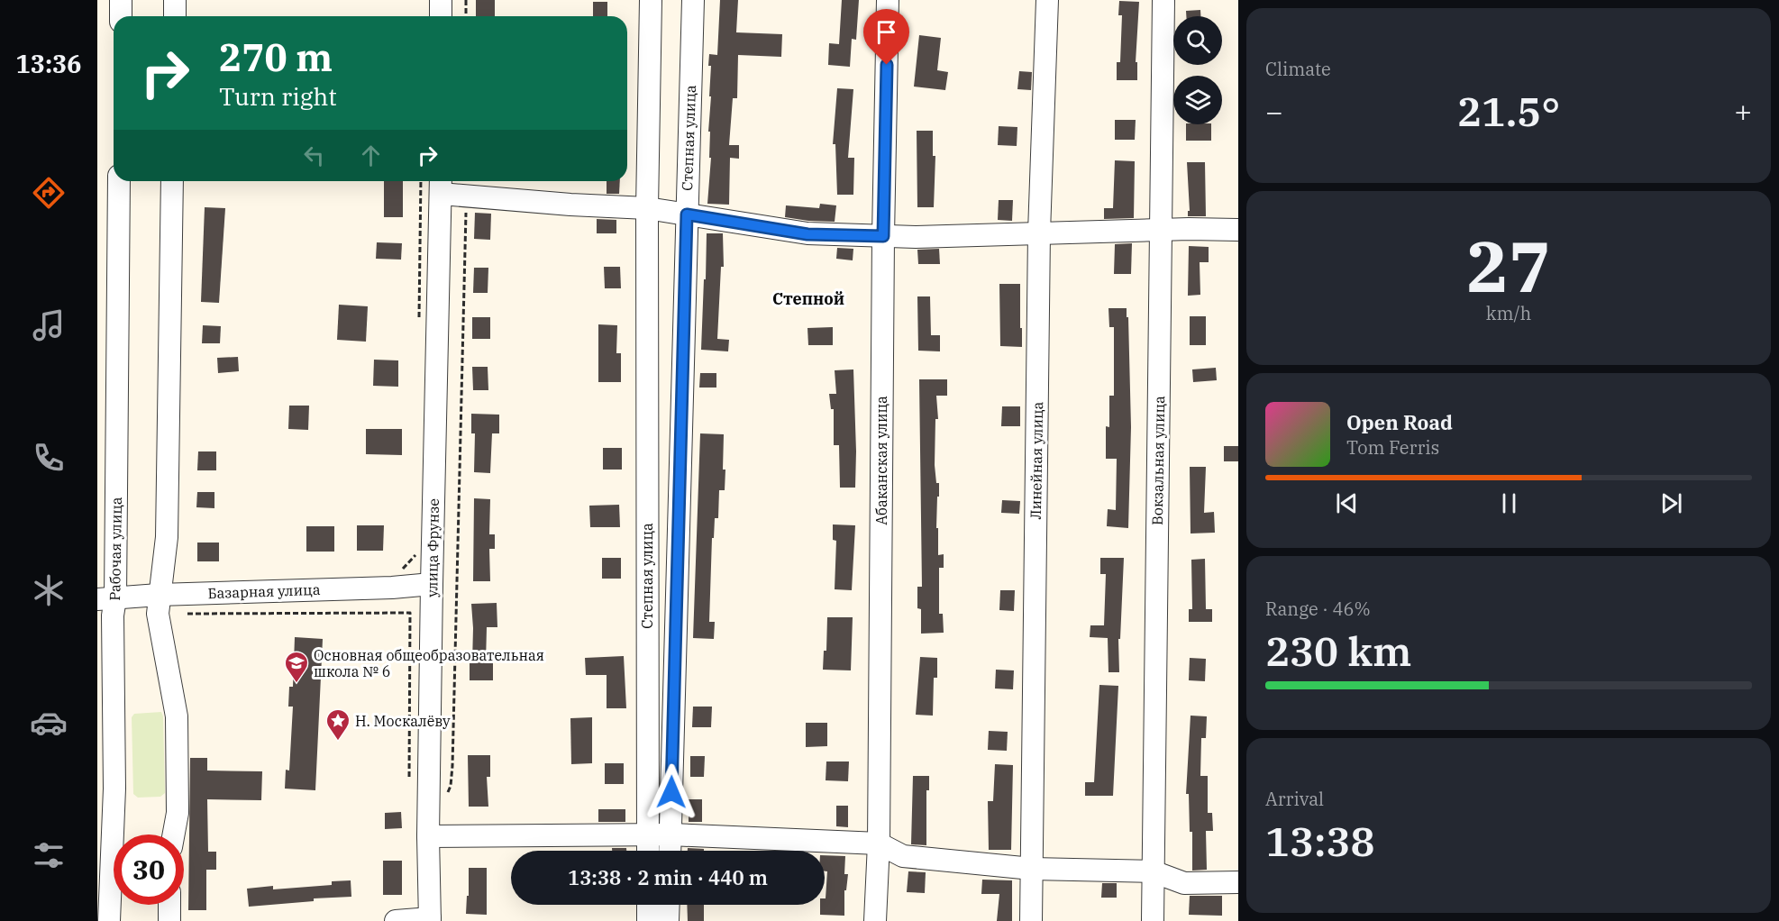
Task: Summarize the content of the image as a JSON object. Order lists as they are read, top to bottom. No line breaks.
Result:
{"streets":{"street":["Степная улица","Абаканская улица","Линейная улица","Вокзальная улица","улица Фрунзе","Рабочая улица","Базарная улица"]},"crossings":[["улица Фрунзе","Базарная улица"],["Рабочая улица","Базарная улица"]],"districts":["Степной"],"places":{"school or university":["Основная общеобразовательная школа № 6"],"place":["Н. Москалёву"]},"page":{"tabs":"13:36","tile":["Climate",["27","km/h"],["Range · 46%","230 km"],["Arrival","13:38"]],"turn":["270 m","Turn right"],"heat":["−","21.5°","+"],"song":["Open Road","Tom Ferris"],"limit":"30","trip":"13:38 · 2 min · 440 m"}}
